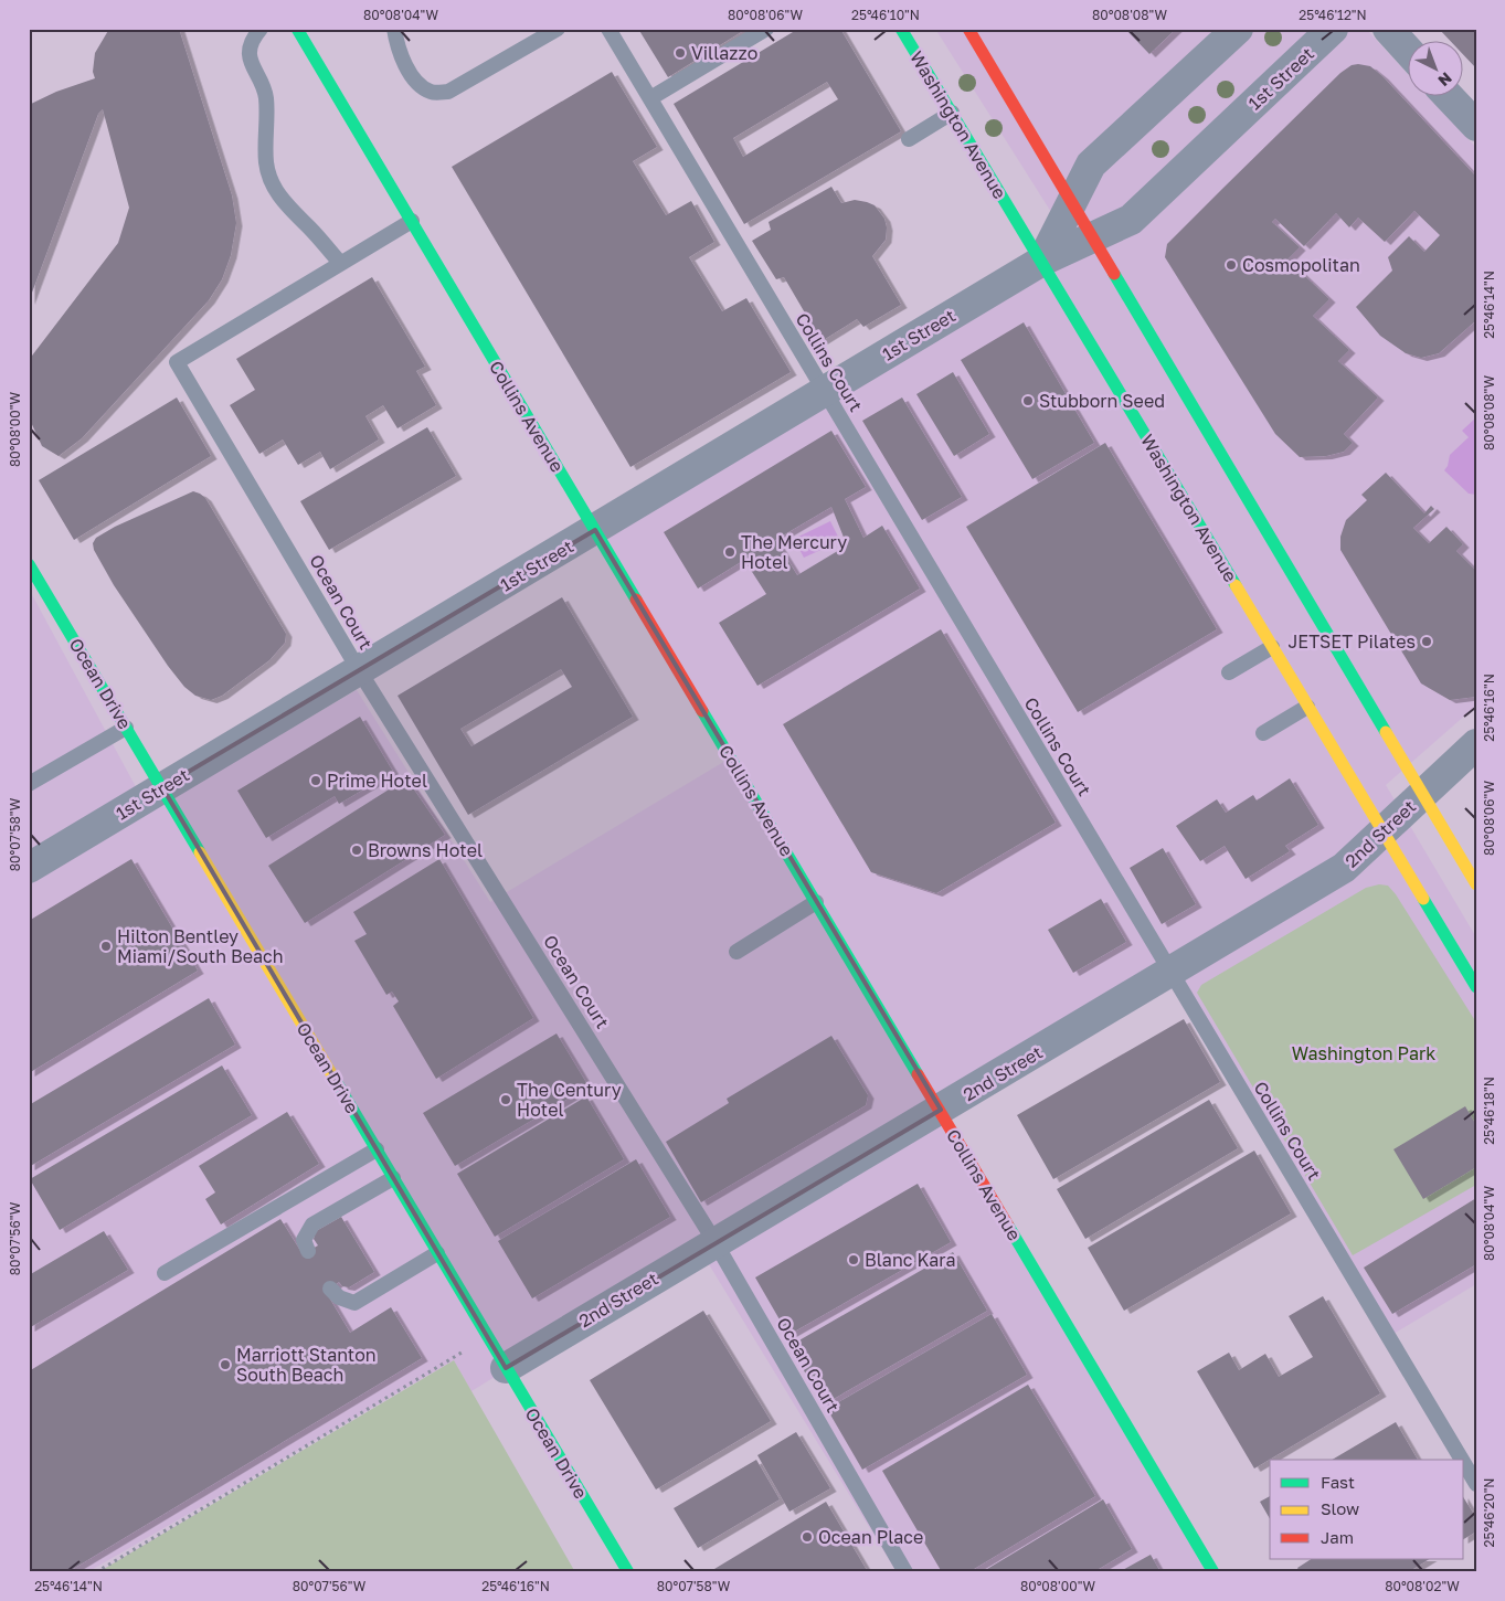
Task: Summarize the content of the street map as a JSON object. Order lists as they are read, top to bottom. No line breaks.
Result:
{"streets":{"street":["1st Street","Washington Avenue","Collins Avenue","Ocean Drive","2nd Street"],"lane":["Collins Court","Ocean Court"]},"crossings":[["1st Street","Washington Avenue"],["1st Street","Collins Court"],["1st Street","Collins Avenue"],["1st Street","Ocean Court"],["1st Street","Ocean Drive"],["Washington Avenue","2nd Street"],["Collins Court","2nd Street"],["Collins Avenue","2nd Street"],["Ocean Court","2nd Street"],["Ocean Drive","2nd Street"]],"parks":["Washington Park"],"places":["Villazzo","Cosmopolitan","Stubborn Seed","The Mercury Hotel","JETSET Pilates","Prime Hotel","Browns Hotel","Hilton Bentley Miami/South Beach","The Century Hotel","Blanc Kara","Marriott Stanton South Beach","Ocean Place"],"legend":["Fast","Slow","Jam"],"north":"bottom right","coordinates":["80°08'04\"W","80°08'06\"W","25°46'10\"N","80°08'08\"W","25°46'12\"N","25°46'14\"N","80°08'00\"W","25°46'16\"N","80°07'58\"W","25°46'18\"N","80°07'56\"W","25°46'20\"N","80°08'02\"W"]}
